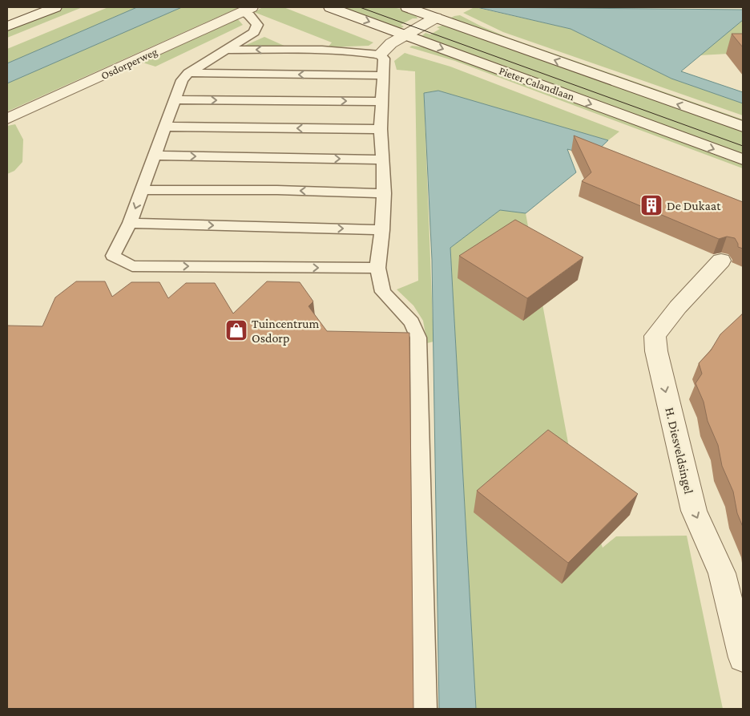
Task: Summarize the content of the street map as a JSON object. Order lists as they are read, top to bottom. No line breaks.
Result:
{"streets":{"main road":["Osdorperweg","Pieter Calandlaan","H. Diesveldsingel"]},"one_way":["H. Diesveldsingel"],"places":{"building":["De Dukaat"],"shop":["Tuincentrum Osdorp"]}}
